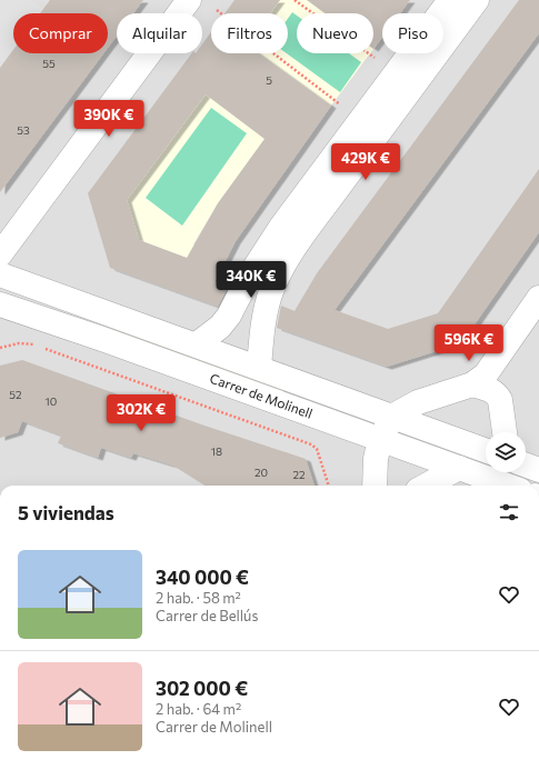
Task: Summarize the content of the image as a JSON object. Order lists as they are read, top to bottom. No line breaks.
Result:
{"streets":{"street":["Carrer de Molinell"]},"house_numbers":["55","5","53","52","10","18","20","22"],"page":{"chip":["Comprar","Alquilar","Filtros","Nuevo","Piso"],"price":["390K €","429K €","340K €","596K €","302K €"],"heading":"5 viviendas","list":[{"name":"340 000 €","note":"2 hab. · 58 m² · Carrer de Bellús"},{"name":"302 000 €","note":"2 hab. · 64 m² · Carrer de Molinell"}]}}
